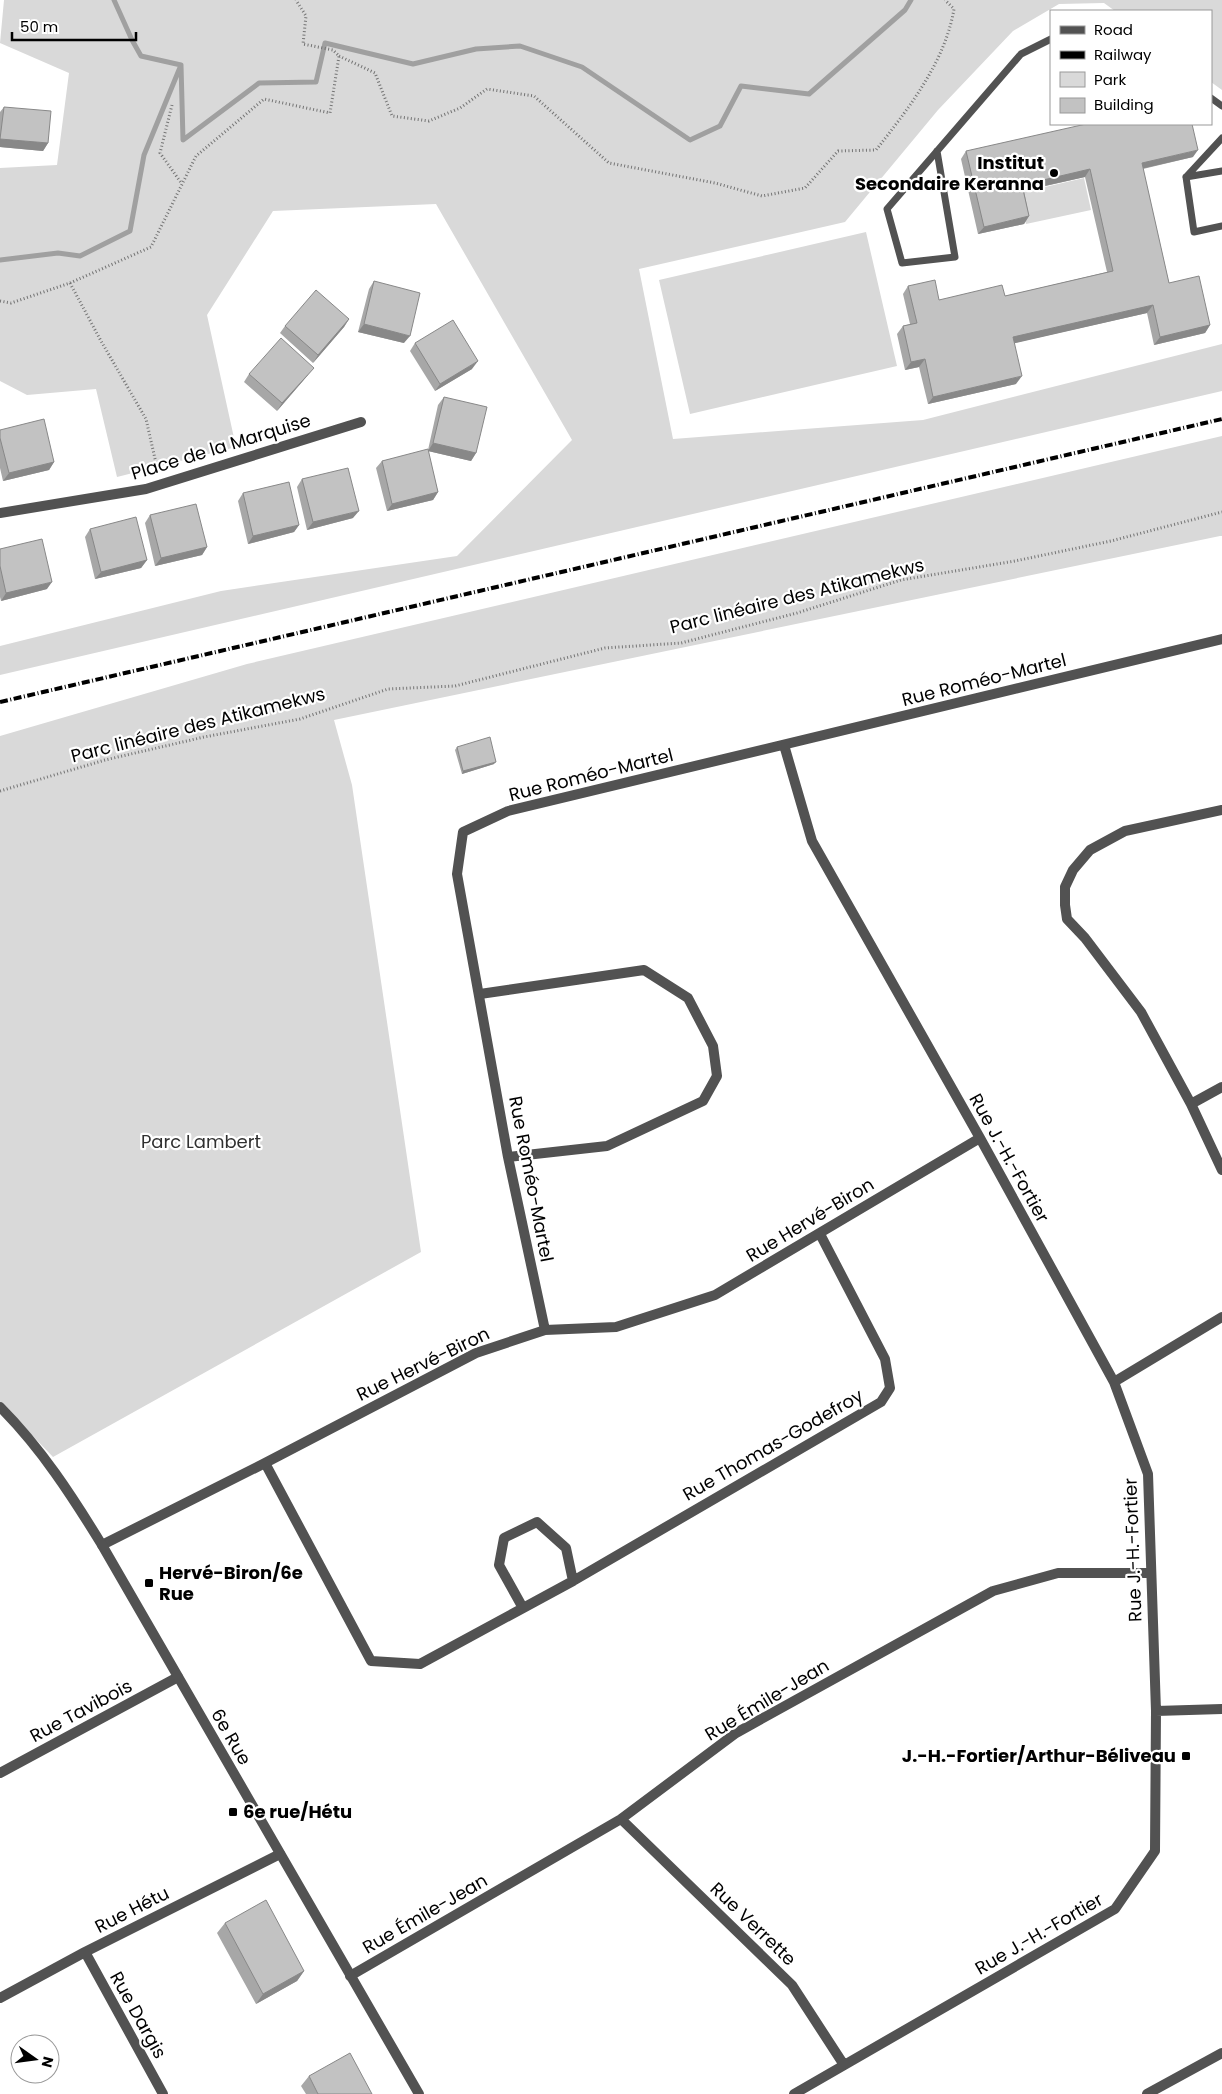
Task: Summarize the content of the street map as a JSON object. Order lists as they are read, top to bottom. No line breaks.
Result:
{"streets":{"street":["Place de la Marquise","Rue Roméo-Martel","Rue J.-H.-Fortier","Rue Hervé-Biron","Rue Thomas-Godefroy","Rue Émile-Jean","Rue Tavibois","6e Rue","Rue Hétu","Rue Verrette","Rue Dargis"],"path":["Parc linéaire des Atikamekws"]},"crossings":[["Rue Roméo-Martel","Rue J.-H.-Fortier"],["Rue Roméo-Martel","Rue Hervé-Biron"],["Rue J.-H.-Fortier","Rue Hervé-Biron"],["Rue J.-H.-Fortier","Rue Émile-Jean"],["Rue J.-H.-Fortier","Rue Verrette"],["Rue Hervé-Biron","Rue Thomas-Godefroy"],["Rue Hervé-Biron","6e Rue"],["Rue Émile-Jean","6e Rue"],["Rue Émile-Jean","Rue Verrette"],["Rue Tavibois","6e Rue"],["6e Rue","Rue Hétu"],["Rue Hétu","Rue Dargis"]],"parks":["Parc Lambert"],"places":{"other":["Institut Secondaire Keranna"],"transit":["Hervé-Biron/6e Rue","J.-H.-Fortier/Arthur-Béliveau","6e rue/Hétu"]},"legend":["Road","Railway","Park","Building"],"scale_bar":"50 m","north":"right"}
